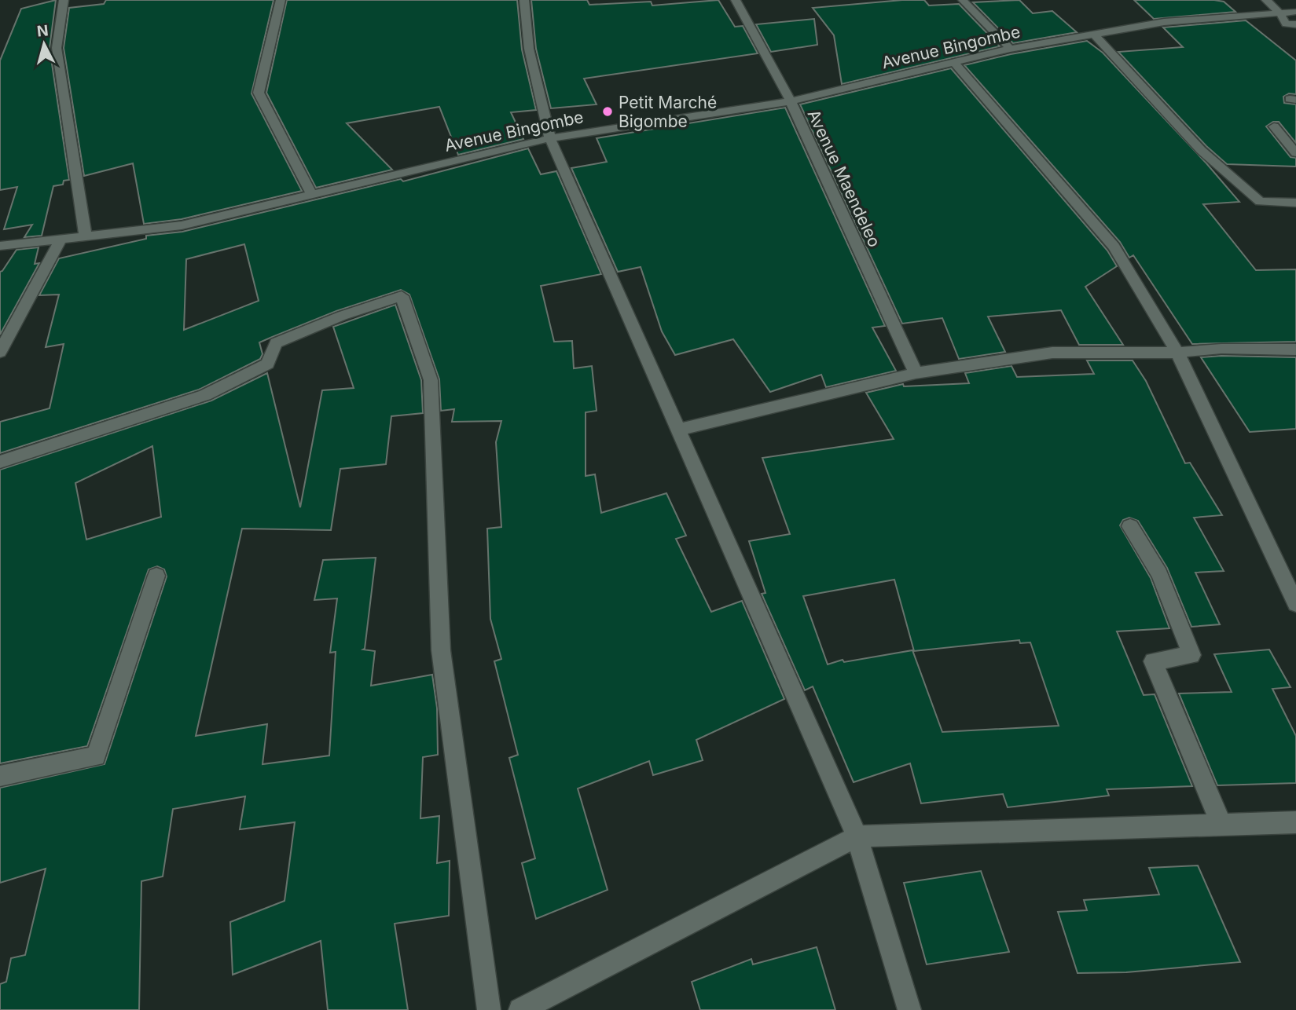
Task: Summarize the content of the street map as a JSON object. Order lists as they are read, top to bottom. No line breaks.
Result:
{"streets":{"street":["Avenue Bingombe","Avenue Maendeleo"]},"crossings":[["Avenue Bingombe","Avenue Maendeleo"]],"places":["Petit Marché Bigombe"],"north":"top"}
